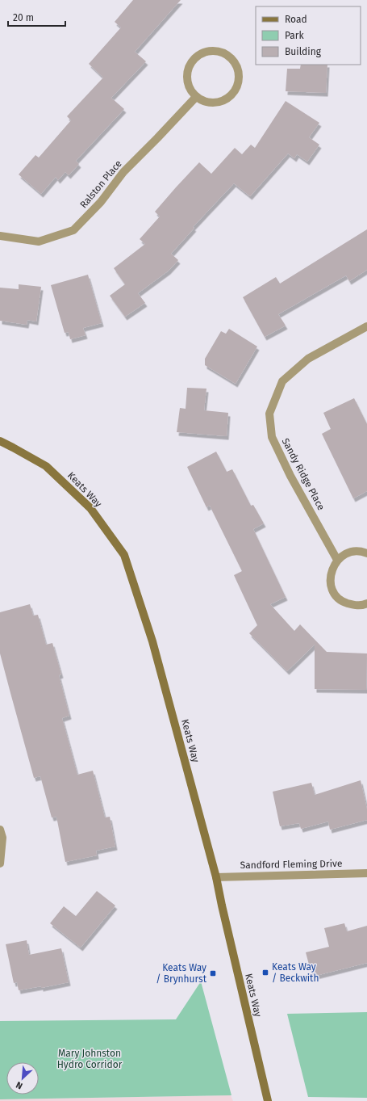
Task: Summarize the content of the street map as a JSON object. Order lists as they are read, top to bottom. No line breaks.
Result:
{"streets":{"street":["Ralston Place","Sandy Ridge Place","Keats Way","Sandford Fleming Drive"]},"crossings":[["Keats Way","Sandford Fleming Drive"]],"parks":["Mary Johnston Hydro Corridor"],"places":{"transit":["Keats Way / Beckwith","Keats Way / Brynhurst"]},"legend":["Road","Park","Building"],"scale_bar":"20 m","north":"bottom left"}
